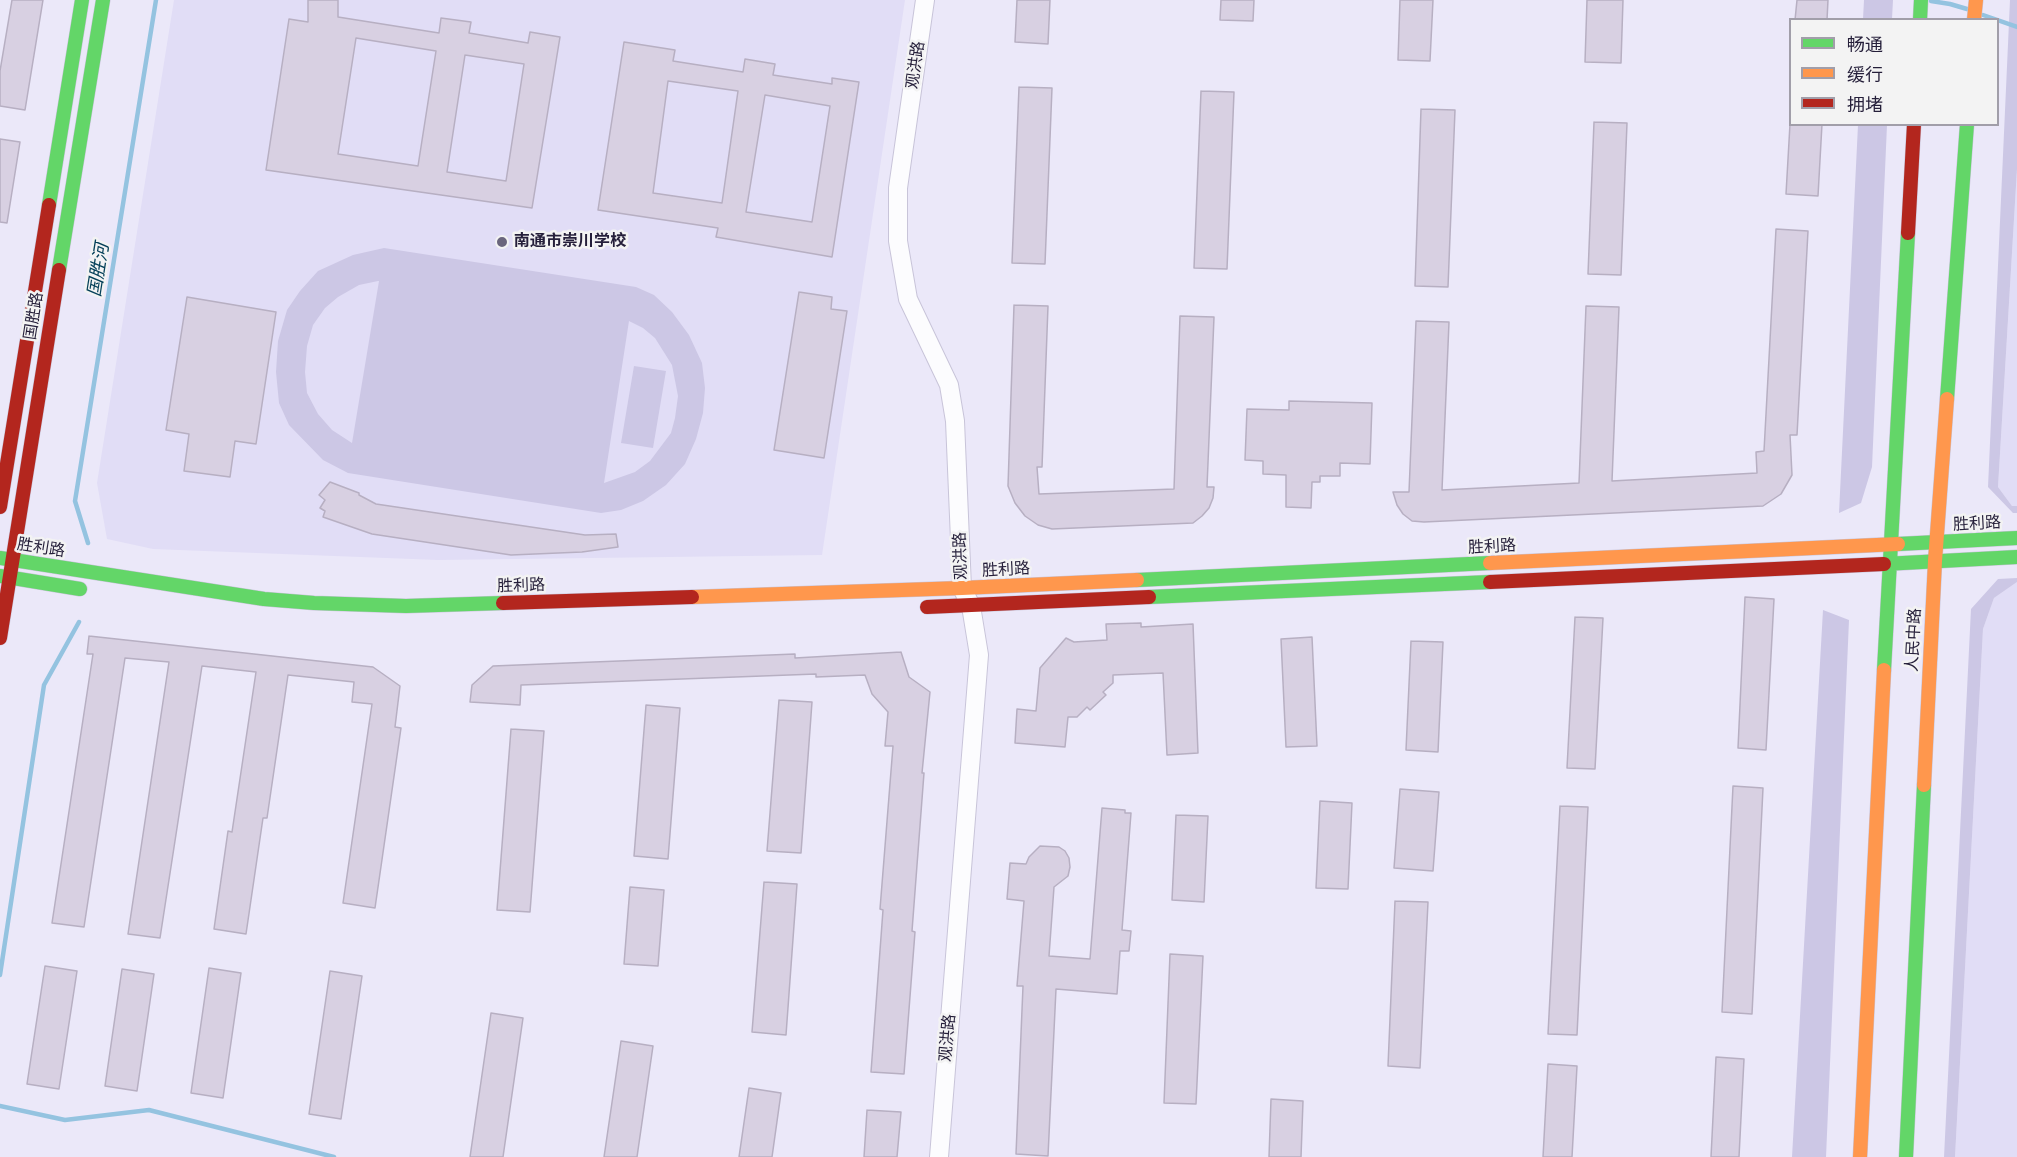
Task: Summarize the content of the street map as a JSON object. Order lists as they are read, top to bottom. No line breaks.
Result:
{"streets":{"street":["观洪路","国胜路","胜利路","人民中路"]},"crossings":[["观洪路","胜利路"],["国胜路","胜利路"],["胜利路","人民中路"]],"water":["国胜河"],"places":["南通市崇川学校"],"legend":["畅通","缓行","拥堵"]}
